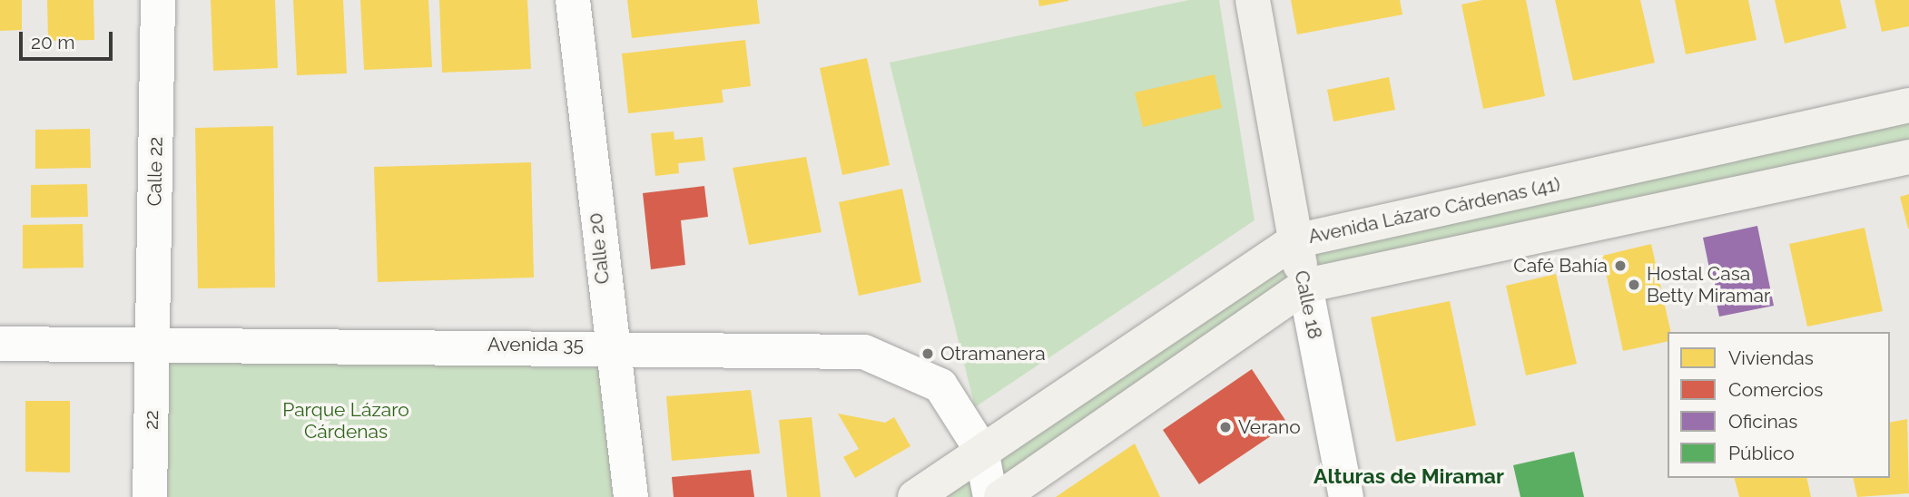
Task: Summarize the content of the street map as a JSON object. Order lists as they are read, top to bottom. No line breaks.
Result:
{"streets":{"main road":["Avenida Lázaro Cárdenas (41)","Calle 18"],"street":["Calle 22","Calle 20","Avenida 35","22"]},"crossings":[["Calle 22","Avenida 35"],["Calle 22","22"],["Avenida Lázaro Cárdenas (41)","Calle 18"],["Avenida Lázaro Cárdenas (41)","Avenida 35"],["Calle 20","Avenida 35"],["Avenida 35","22"]],"districts":["Alturas de Miramar"],"parks":["Parque Lázaro Cárdenas"],"places":["Café Bahía","Hostal Casa Betty Miramar","Otramanera","Verano"],"legend":["Viviendas","Comercios","Oficinas","Público"],"scale_bar":"20 m"}
